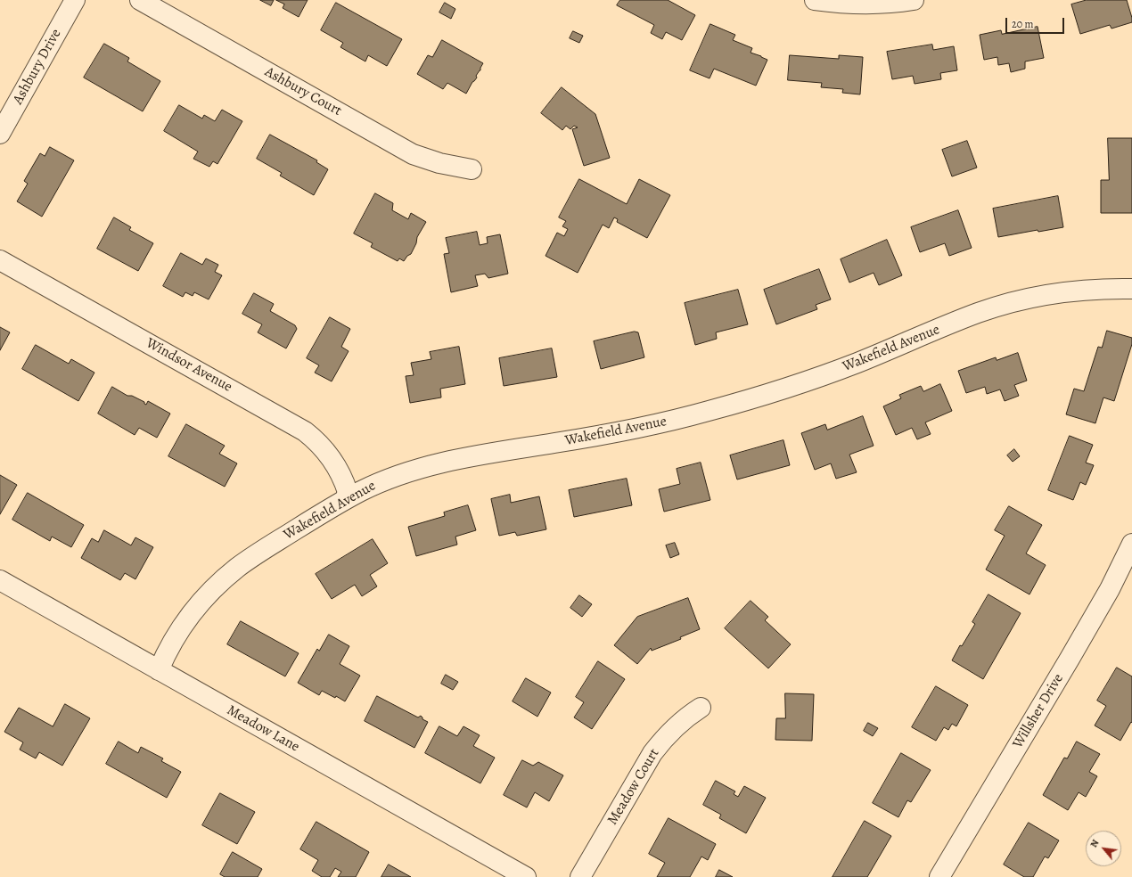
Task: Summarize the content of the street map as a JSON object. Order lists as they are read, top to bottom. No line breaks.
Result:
{"streets":{"street":["Ashbury Drive","Ashbury Court","Wakefield Avenue","Windsor Avenue","Willsher Drive","Meadow Lane","Meadow Court"]},"crossings":[["Wakefield Avenue","Windsor Avenue"],["Wakefield Avenue","Meadow Lane"]],"scale_bar":"20 m","north":"top left"}
